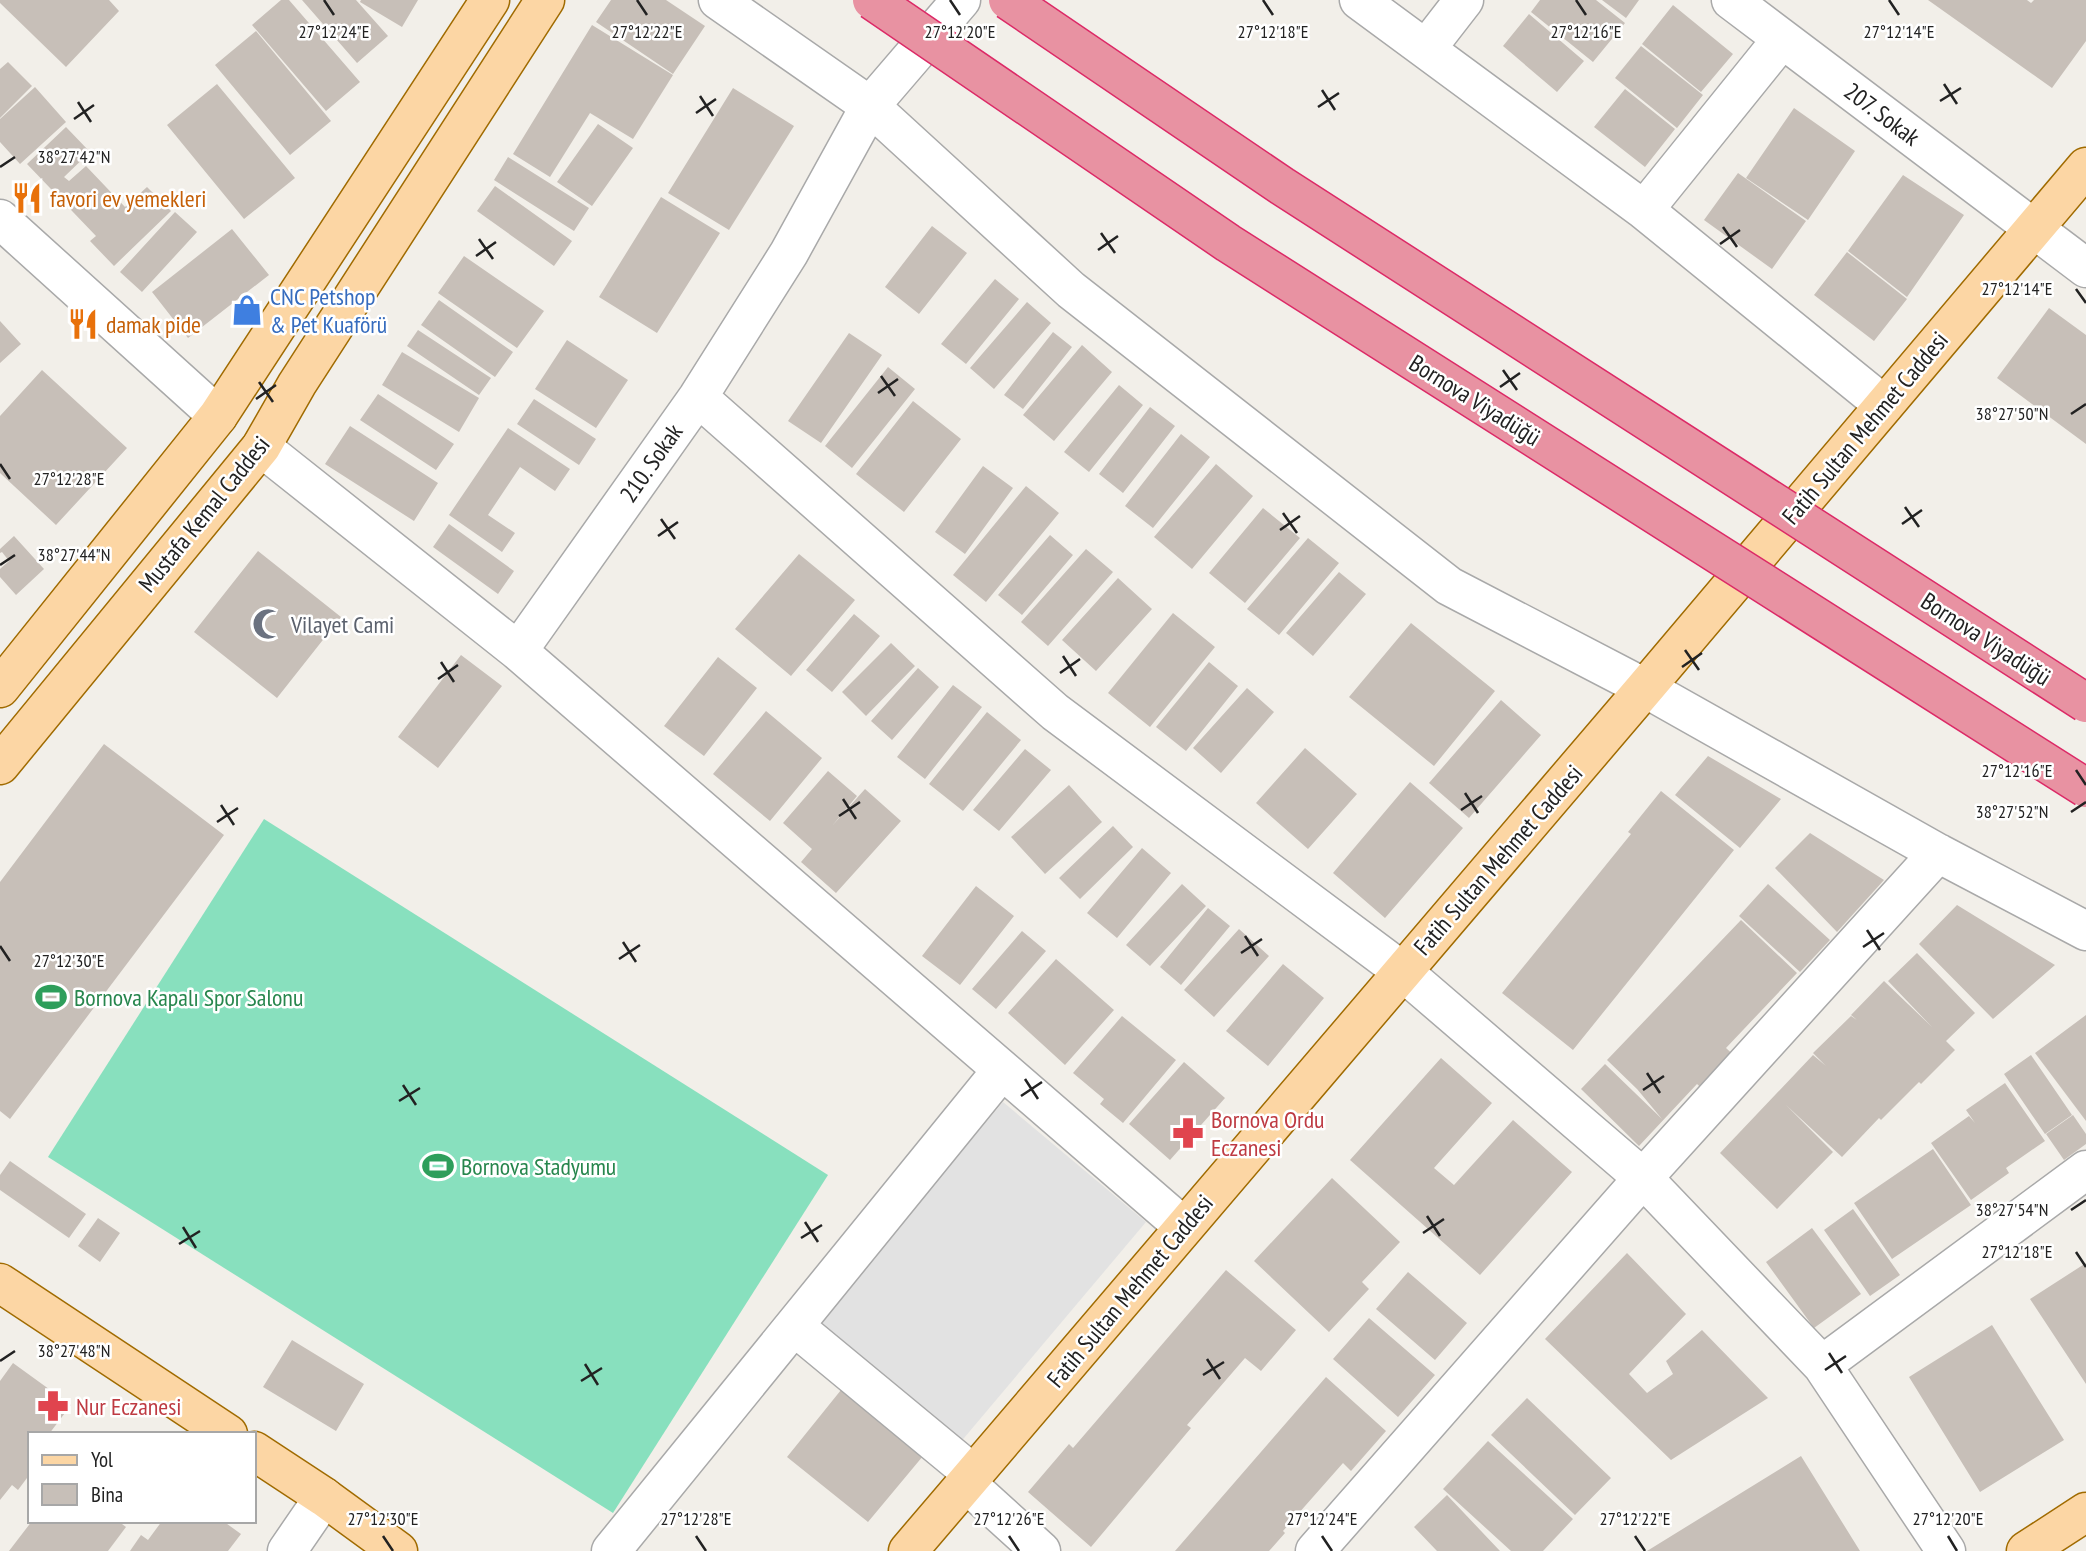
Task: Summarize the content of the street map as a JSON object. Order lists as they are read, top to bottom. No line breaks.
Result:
{"streets":{"highway":["Bornova Viyadüğü"],"main road":["Fatih Sultan Mehmet Caddesi","Mustafa Kemal Caddesi"],"street":["207. Sokak","210. Sokak"]},"crossings":[["207. Sokak","Fatih Sultan Mehmet Caddesi"]],"places":{"restaurant":["favori ev yemekleri","damak pide"],"shop":["CNC Petshop & Pet Kuaförü"],"mosque":["Vilayet Cami"],"sports":["Bornova Kapalı Spor Salonu","Bornova Stadyumu"],"pharmacy":["Bornova Ordu Eczanesi","Nur Eczanesi"]},"legend":["Yol","Bina"],"coordinates":["27°12'24\"E","27°12'22\"E","27°12'20\"E","27°12'18\"E","27°12'16\"E","27°12'14\"E","38°27'42\"N","38°27'50\"N","27°12'28\"E","38°27'44\"N","38°27'52\"N","27°12'30\"E","38°27'54\"N","38°27'48\"N","27°12'26\"E"]}
